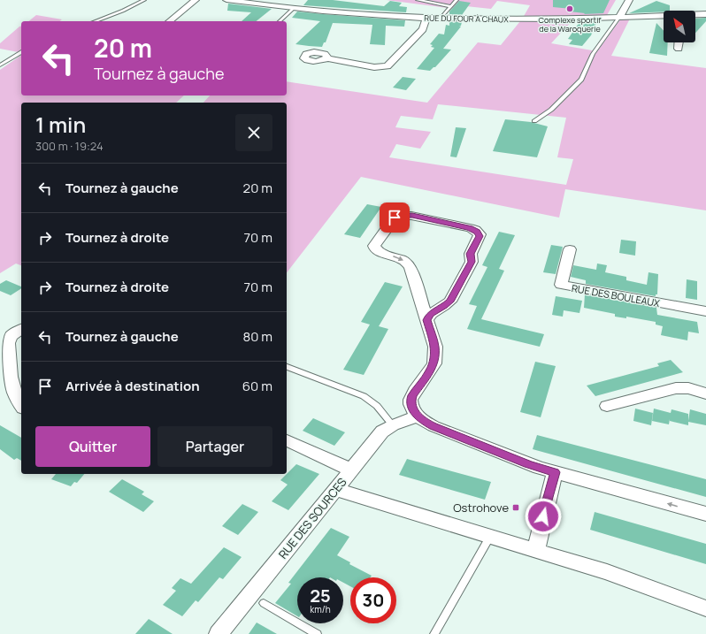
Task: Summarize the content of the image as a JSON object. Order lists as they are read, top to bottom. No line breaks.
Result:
{"streets":{"street":["RUE DU FOUR À CHAUX","RUE DES BOULEAUX","RUE DES SOURCES"]},"places":{"other":["Complexe sportif de la Waroquerie"],"transit":["Ostrohove"]},"north":"top left","page":{"turn":["20 m","Tournez à gauche"],"heading":["1 min","300 m · 19:24"],"list":[{"name":"Tournez à gauche","value":"20 m"},{"name":"Tournez à droite","value":"70 m"},{"name":"Tournez à droite","value":"70 m"},{"name":"Tournez à gauche","value":"80 m"},{"name":"Arrivée à destination","value":"60 m"}],"buttons":["Quitter","Partager"],"speed":"25 km/h","limit":"30"}}
